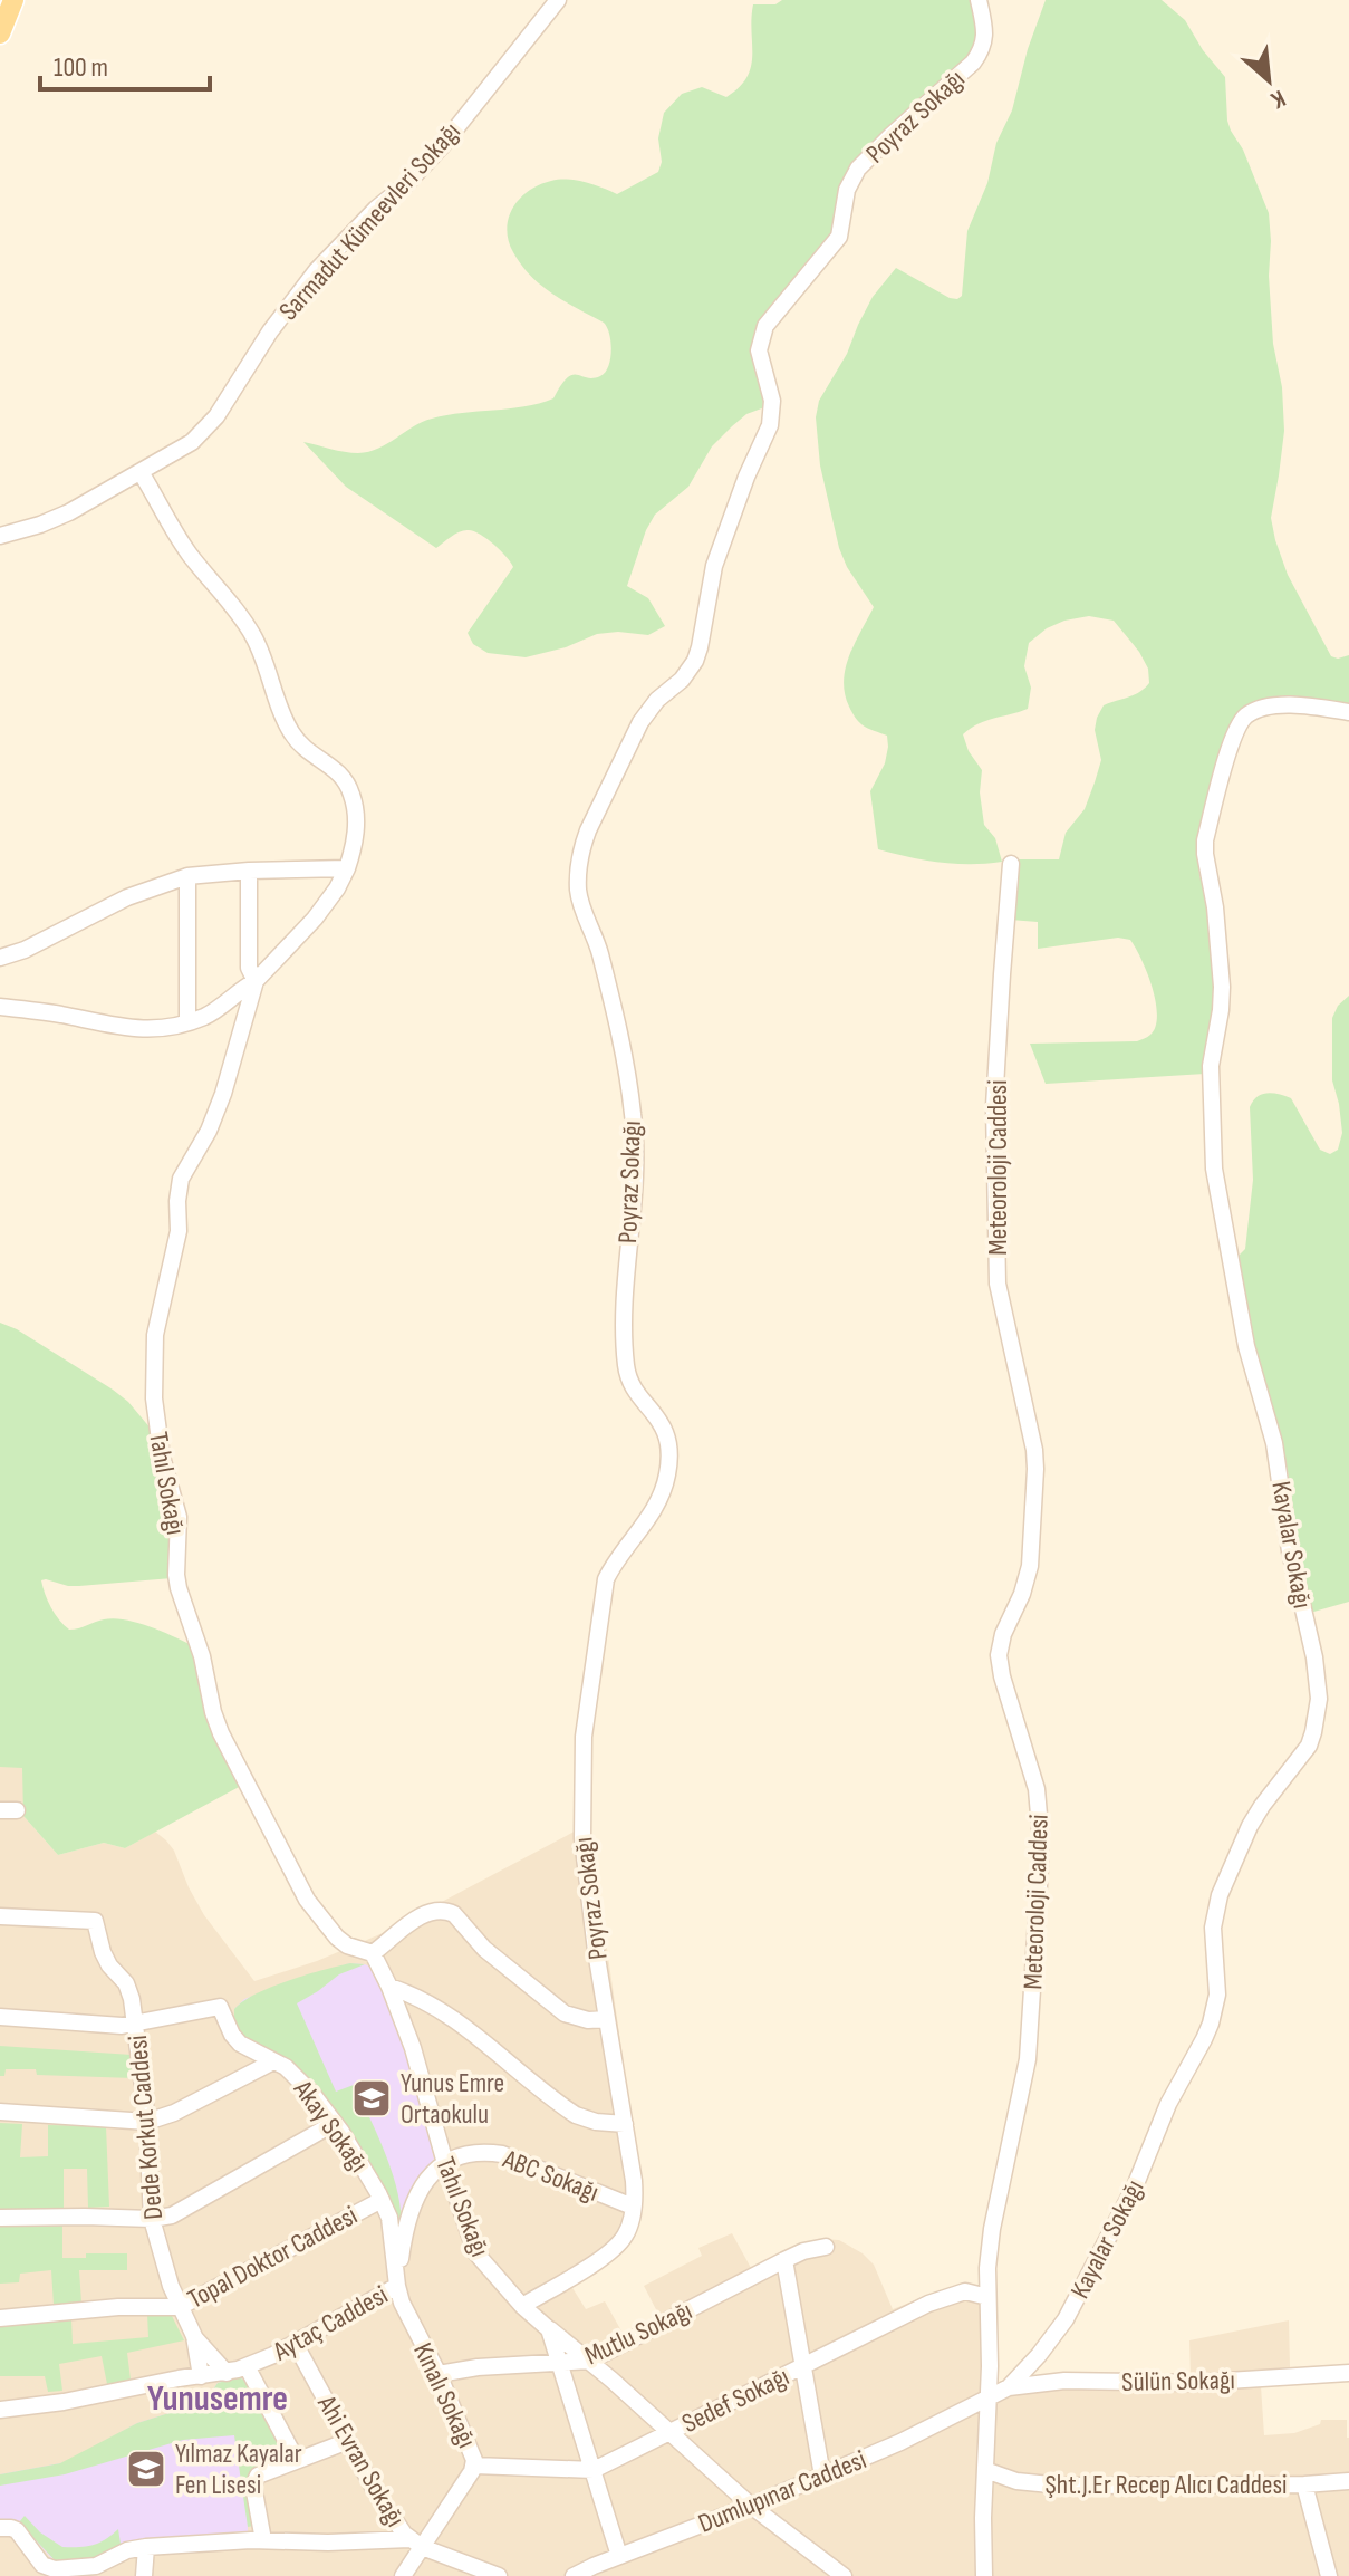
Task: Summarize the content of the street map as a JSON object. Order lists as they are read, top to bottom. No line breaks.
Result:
{"streets":{"street":["Poyraz Sokağı","Sarmadut Kümeevleri Sokağı","Meteoroloji Caddesi","Tahıl Sokağı","Kayalar Sokağı","Akay Sokağı","Dede Korkut Caddesi","ABC Sokağı","Topal Doktor Caddesi","Aytaç Caddesi","Mutlu Sokağı","Sülün Sokağı","Kınalı Sokağı","Sedef Sokağı","Ahi Evran Sokağı","Şht.J.Er Recep Alıcı Caddesi","Dumlupınar Caddesi"]},"crossings":[["Poyraz Sokağı","Tahıl Sokağı"],["Poyraz Sokağı","ABC Sokağı"],["Meteoroloji Caddesi","Kayalar Sokağı"],["Meteoroloji Caddesi","Sedef Sokağı"],["Meteoroloji Caddesi","Şht.J.Er Recep Alıcı Caddesi"],["Meteoroloji Caddesi","Dumlupınar Caddesi"],["Tahıl Sokağı","ABC Sokağı"],["Tahıl Sokağı","Mutlu Sokağı"],["Tahıl Sokağı","Sedef Sokağı"],["Tahıl Sokağı","Dumlupınar Caddesi"],["Kayalar Sokağı","Sülün Sokağı"],["Kayalar Sokağı","Dumlupınar Caddesi"],["Akay Sokağı","Dede Korkut Caddesi"],["Akay Sokağı","Topal Doktor Caddesi"],["Akay Sokağı","Aytaç Caddesi"],["Akay Sokağı","Kınalı Sokağı"],["Dede Korkut Caddesi","Topal Doktor Caddesi"],["Dede Korkut Caddesi","Aytaç Caddesi"],["Aytaç Caddesi","Kınalı Sokağı"],["Aytaç Caddesi","Ahi Evran Sokağı"],["Mutlu Sokağı","Kınalı Sokağı"],["Kınalı Sokağı","Sedef Sokağı"],["Kınalı Sokağı","Ahi Evran Sokağı"]],"districts":["Yunusemre"],"places":{"school or university":["Yunus Emre Ortaokulu","Yılmaz Kayalar Fen Lisesi"]},"scale_bar":"100 m","north":"bottom right"}
